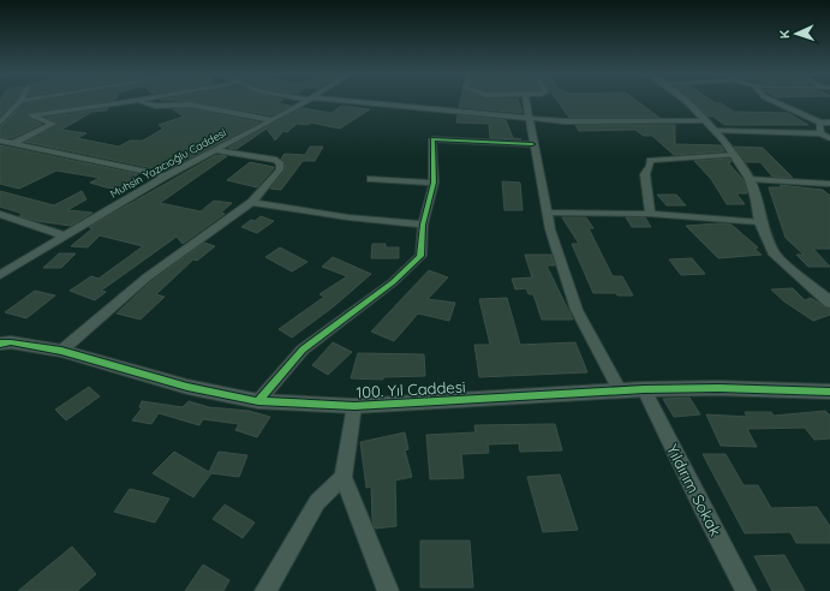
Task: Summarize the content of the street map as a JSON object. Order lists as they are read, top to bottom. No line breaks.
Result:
{"streets":{"street":["Muhsin Yazıcıoğlu Caddesi","100. Yıl Caddesi","Yıldırım Sokak"]},"crossings":[["100. Yıl Caddesi","Yıldırım Sokak"]],"north":"left"}
